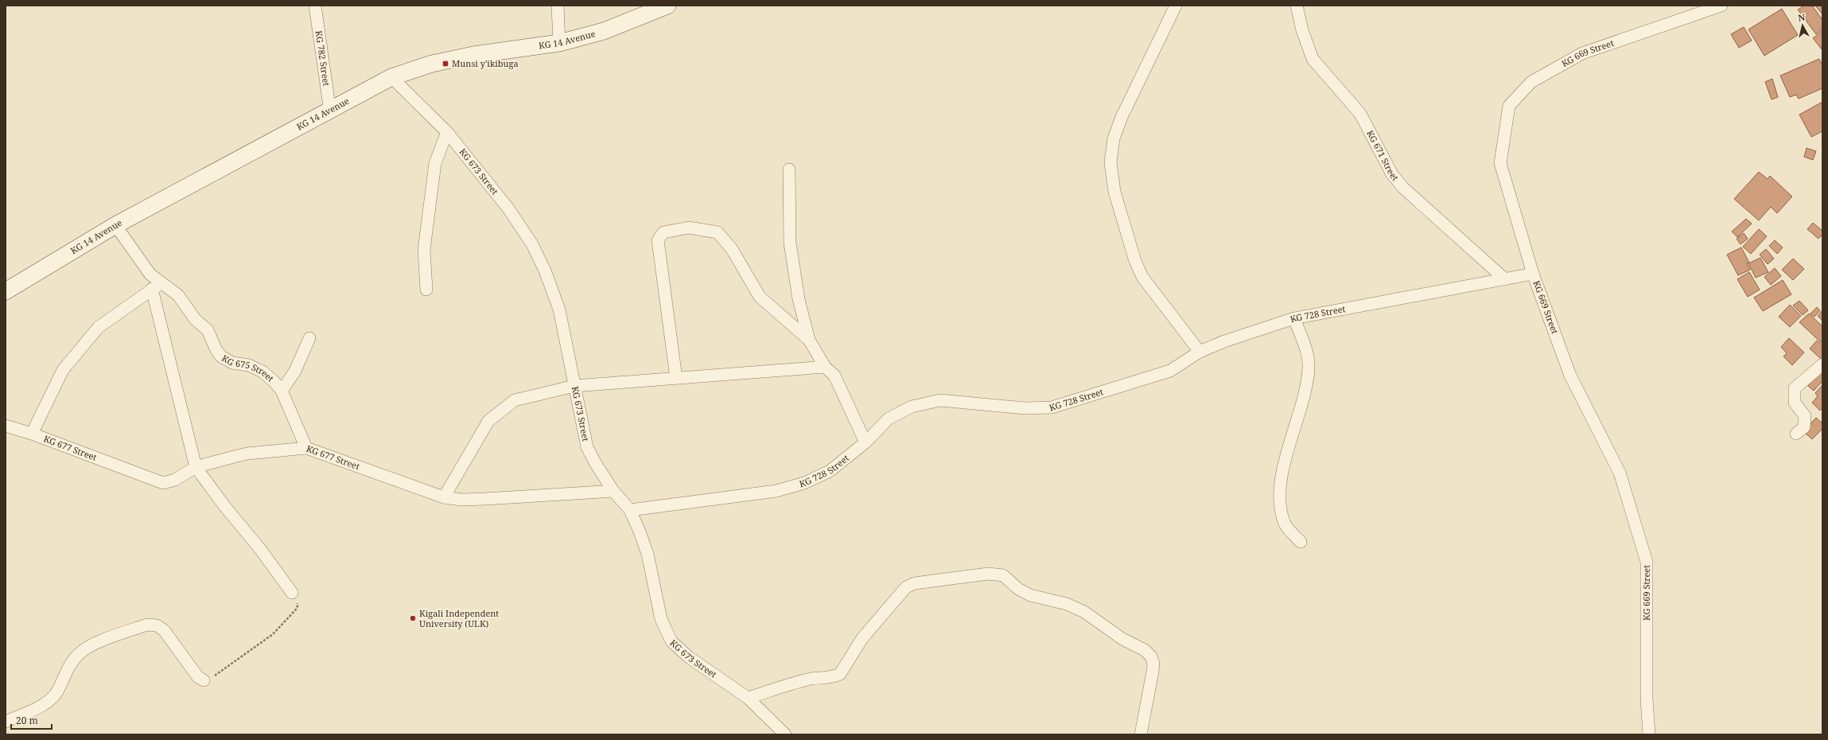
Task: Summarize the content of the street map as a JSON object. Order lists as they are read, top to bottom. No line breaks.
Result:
{"streets":{"main road":["KG 14 Avenue"],"street":["KG 669 Street","KG 782 Street","KG 671 Street","KG 673 Street","KG 728 Street","KG 675 Street","KG 677 Street"]},"crossings":[["KG 14 Avenue","KG 782 Street"],["KG 14 Avenue","KG 673 Street"],["KG 14 Avenue","KG 675 Street"],["KG 669 Street","KG 728 Street"],["KG 671 Street","KG 728 Street"],["KG 673 Street","KG 728 Street"],["KG 673 Street","KG 677 Street"],["KG 675 Street","KG 677 Street"]],"places":{"transit":["Munsi y'ikibuga"],"other":["Kigali Independent University (ULK)"]},"scale_bar":"20 m","north":"top"}
